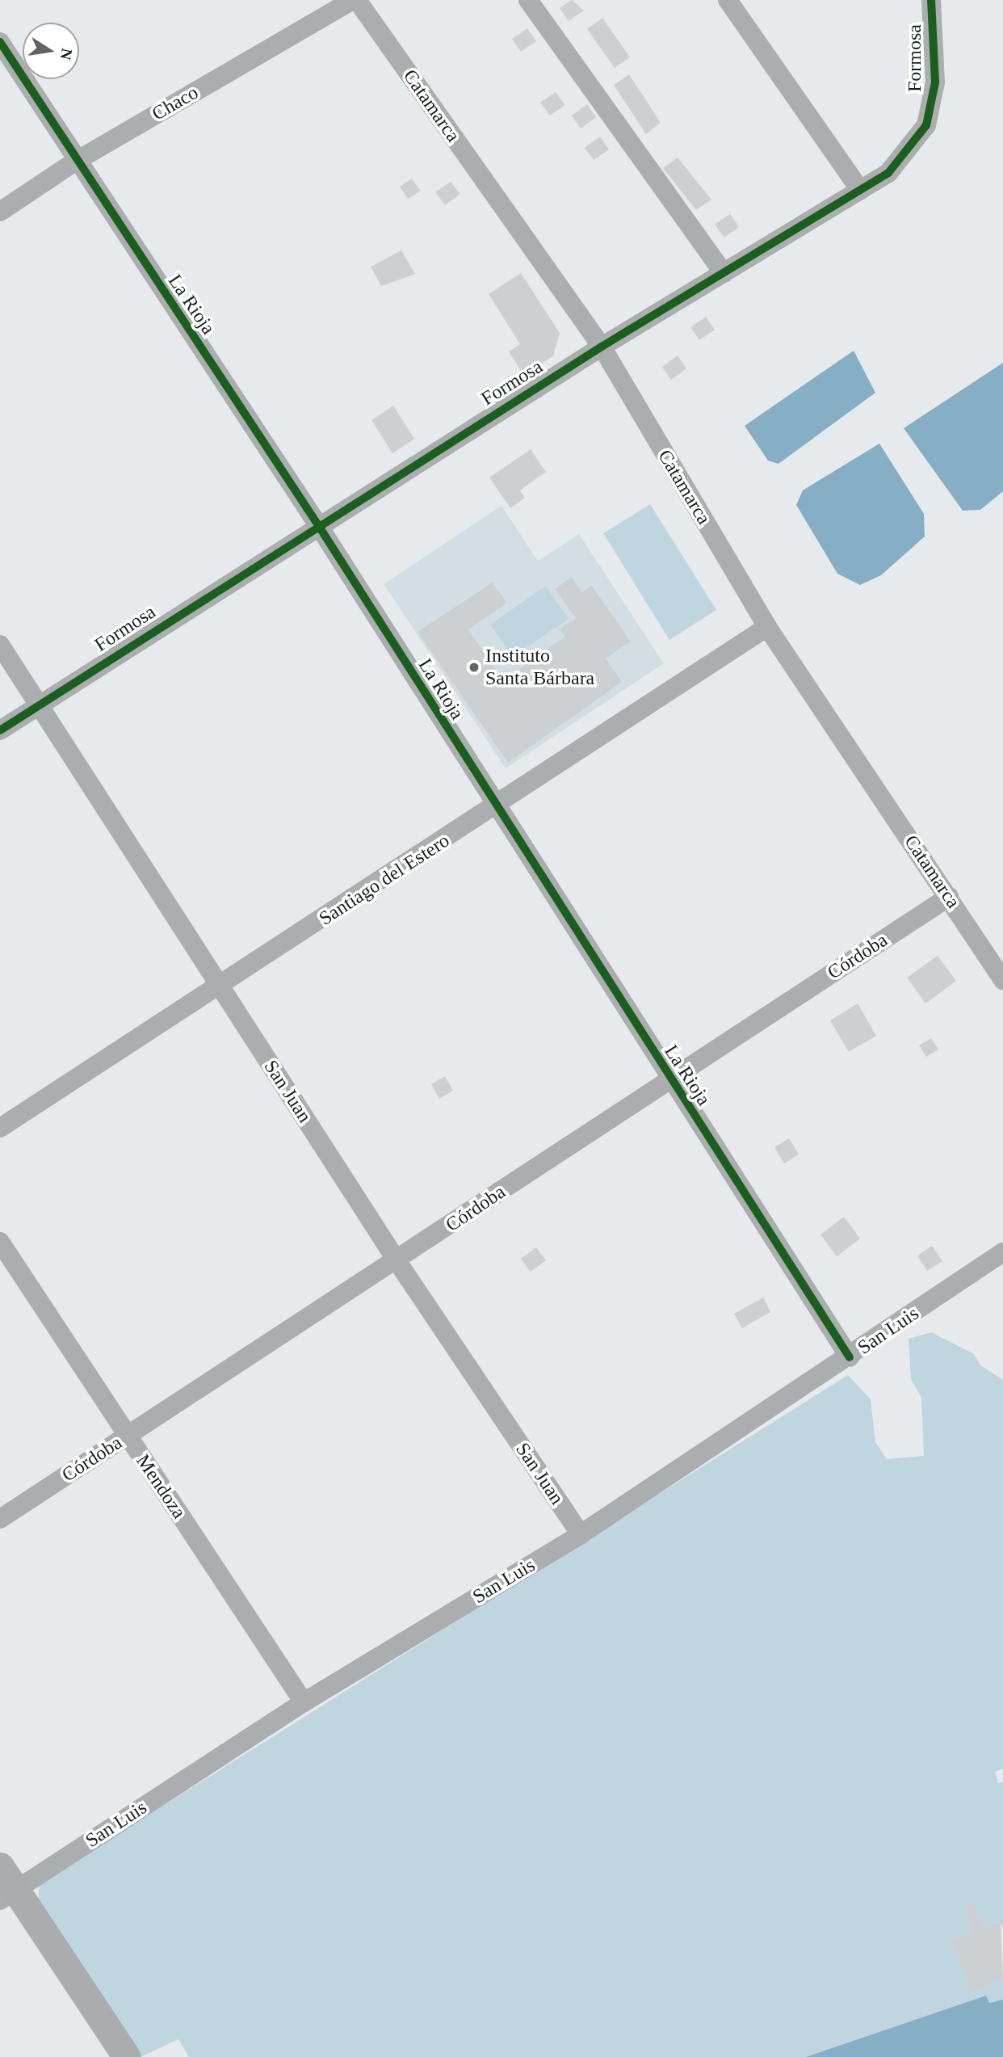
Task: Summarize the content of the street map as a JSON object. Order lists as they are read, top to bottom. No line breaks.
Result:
{"streets":{"street":["Formosa","Chaco","Catamarca","La Rioja","Santiago del Estero","Córdoba","San Juan","San Luis","Mendoza"]},"crossings":[["Formosa","Catamarca"],["Formosa","La Rioja"],["Formosa","San Juan"],["Chaco","Catamarca"],["Chaco","La Rioja"],["Catamarca","Santiago del Estero"],["Catamarca","Córdoba"],["La Rioja","Santiago del Estero"],["La Rioja","Córdoba"],["La Rioja","San Luis"],["Santiago del Estero","San Juan"],["Córdoba","San Juan"],["Córdoba","Mendoza"],["San Juan","San Luis"],["San Luis","Mendoza"]],"places":["Instituto Santa Bárbara"],"north":"right"}
